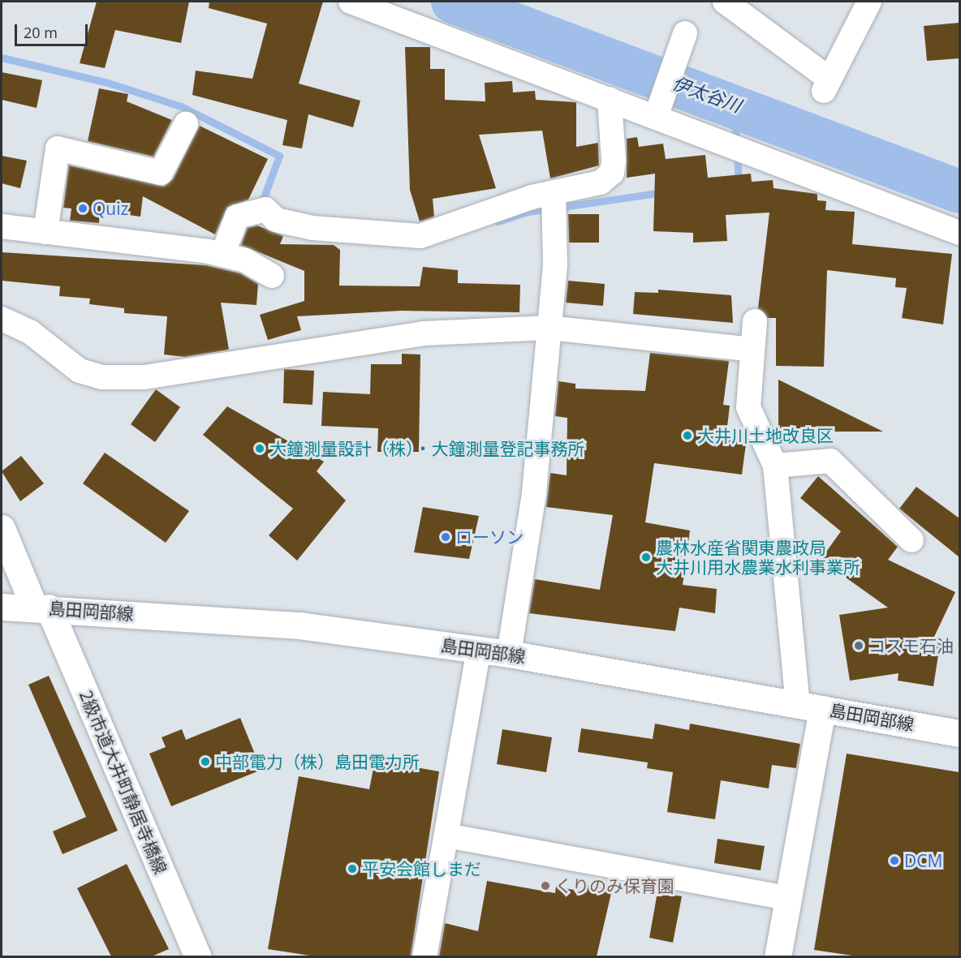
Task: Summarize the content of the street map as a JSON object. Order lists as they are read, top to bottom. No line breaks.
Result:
{"streets":{"main road":["島田岡部線","2級市道大井町静居寺橋線"]},"crossings":[["島田岡部線","2級市道大井町静居寺橋線"]],"water":["伊太谷川"],"places":["Quiz","大井川土地改良区","大鐘測量設計（株）・大鐘測量登記事務所","ローソン","農林水産省関東農政局 大井川用水農業水利事業所","コスモ石油","中部電力（株）島田電力所","DCM","平安会館しまだ","くりのみ保育園"],"scale_bar":"20 m"}
